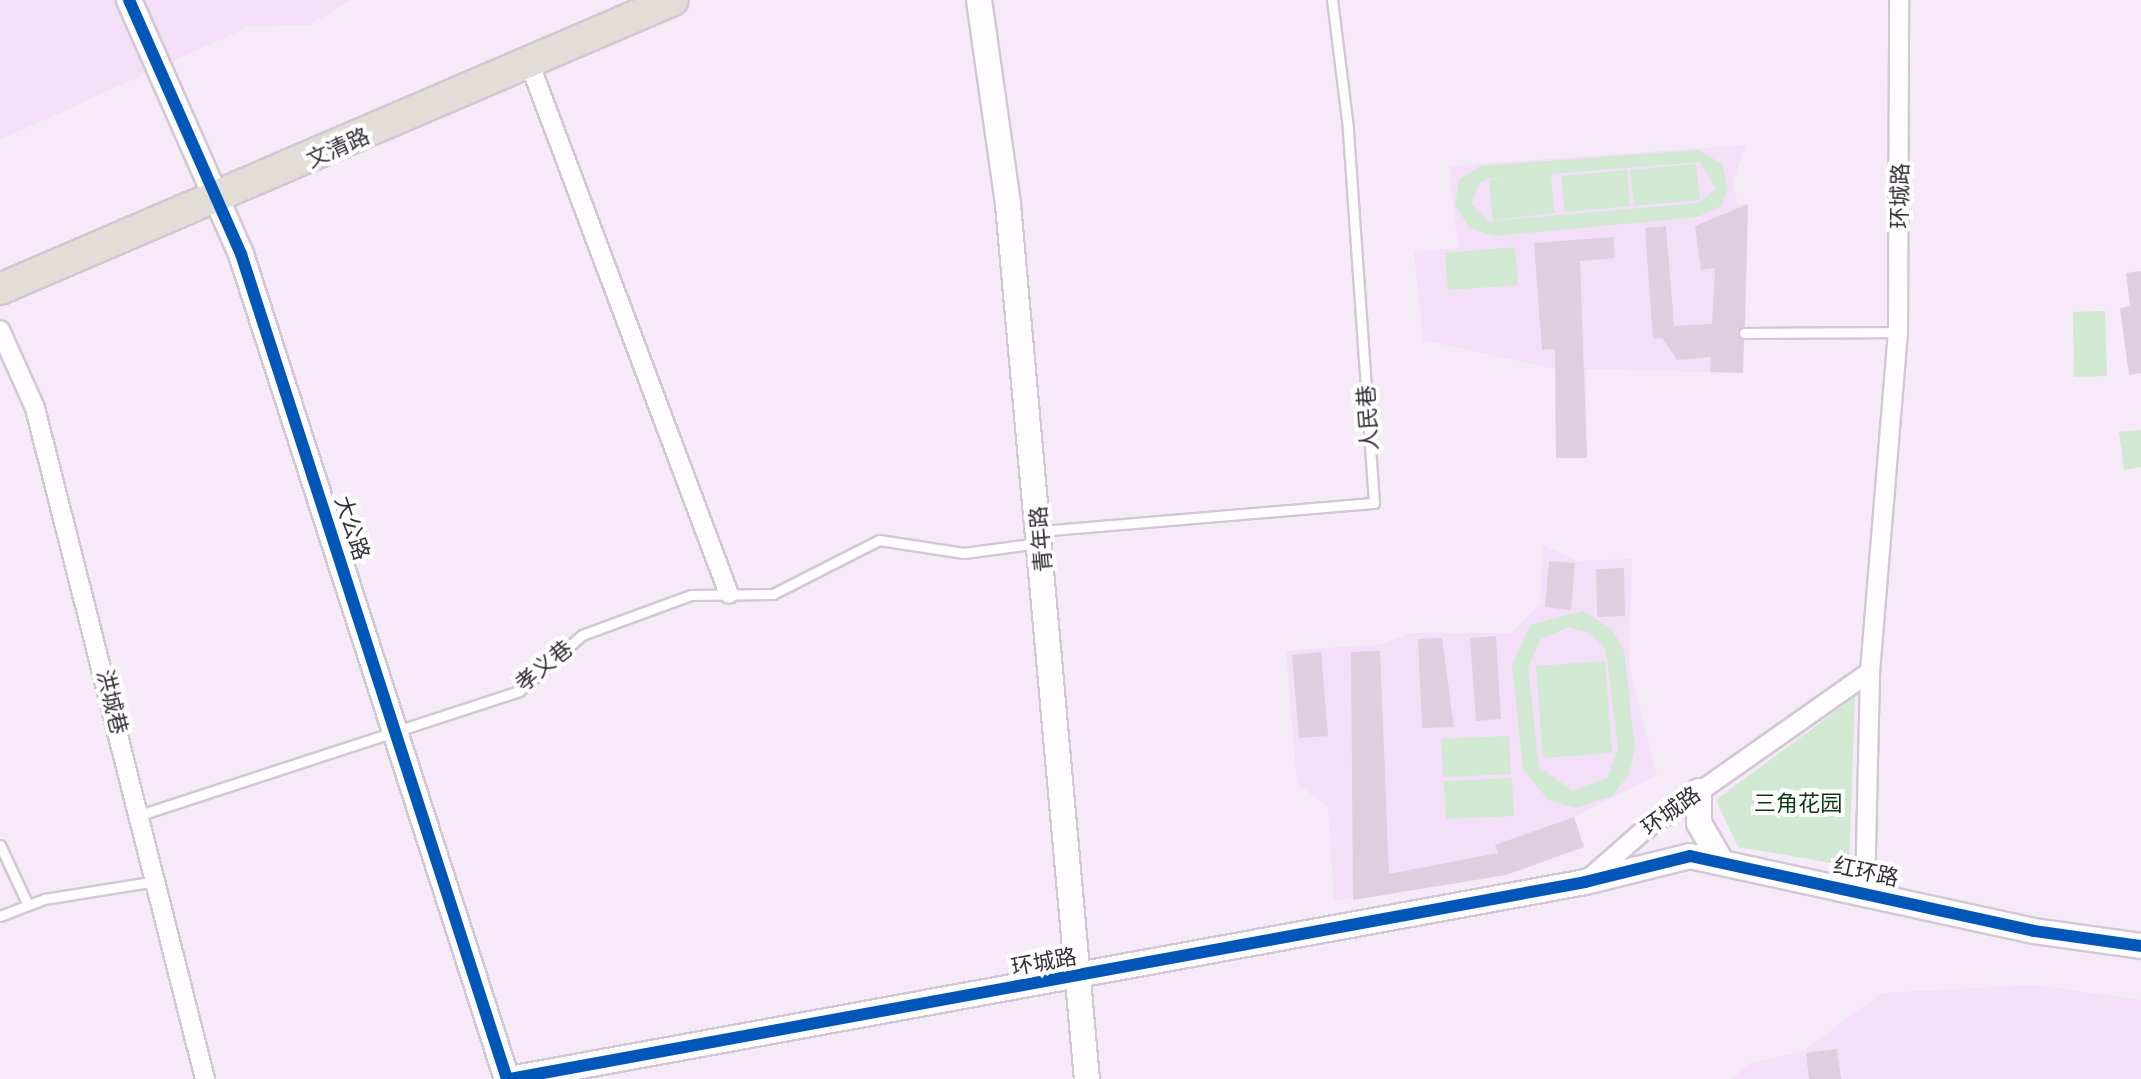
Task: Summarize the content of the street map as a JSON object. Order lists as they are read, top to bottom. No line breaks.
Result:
{"streets":{"main road":["文清路"],"street":["环城路","大公路","青年路","洪城巷","红环路"],"lane":["人民巷","孝义巷"]},"crossings":[["文清路","大公路"],["环城路","大公路"],["环城路","青年路"],["环城路","红环路"],["人民巷","青年路"],["人民巷","孝义巷"],["大公路","孝义巷"],["青年路","孝义巷"],["孝义巷","洪城巷"]],"parks":["三角花园"]}
